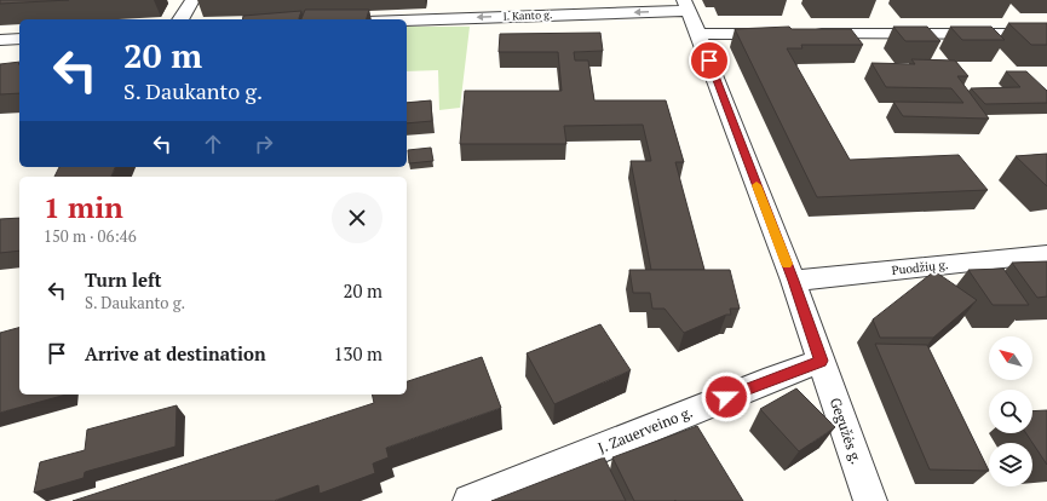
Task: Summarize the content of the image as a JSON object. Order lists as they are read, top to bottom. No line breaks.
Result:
{"streets":{"street":["I. Kanto g.","Puodžių g.","J. Zauerveino g.","Gegužės g."]},"crossings":[["I. Kanto g.","Gegužės g."],["Puodžių g.","Gegužės g."],["J. Zauerveino g.","Gegužės g."]],"one_way":["I. Kanto g."],"north":"top left","page":{"turn":["20 m","S. Daukanto g."],"heading":["1 min","150 m · 06:46"],"list":[{"name":"Turn left","note":"S. Daukanto g.","value":"20 m"},{"name":"Arrive at destination","value":"130 m"}]}}
